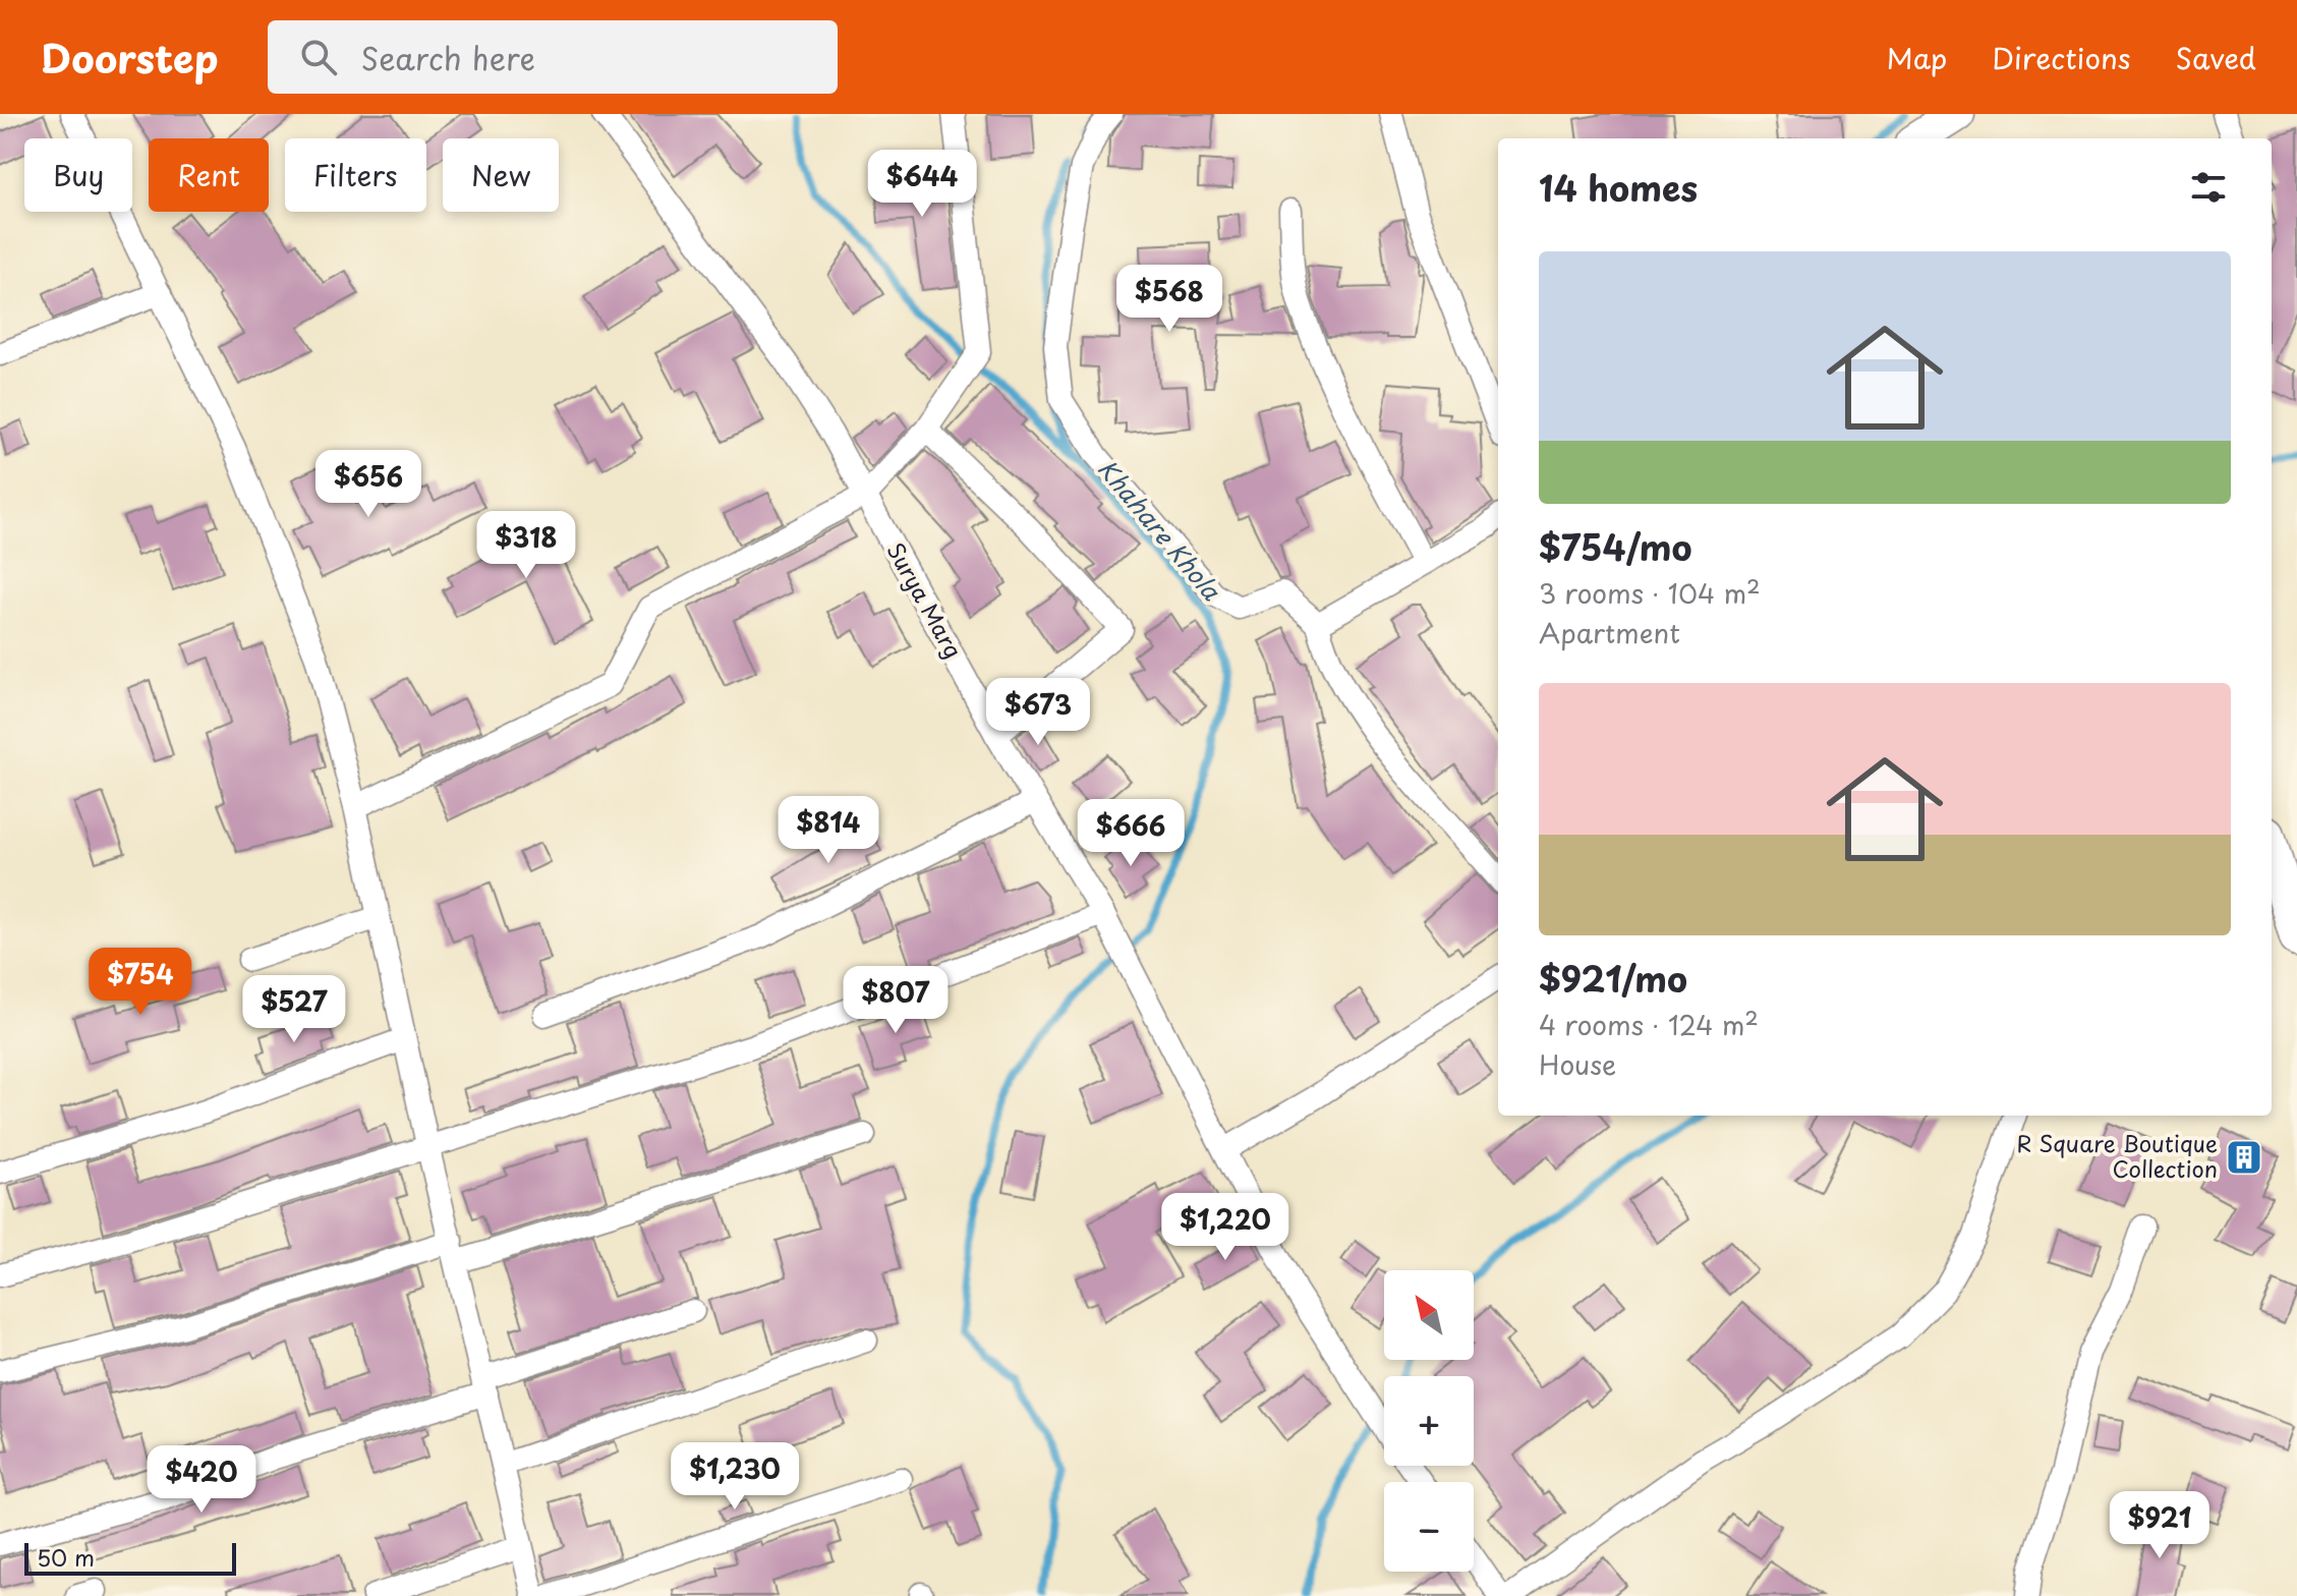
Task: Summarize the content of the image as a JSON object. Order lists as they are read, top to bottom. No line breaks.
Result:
{"streets":{"street":["Surya Marg"]},"water":["Khahare Khola"],"places":{"building":["R Square Boutique Collection"]},"scale_bar":"50 m","north":"top left","page":{"header":"Doorstep","search":"Search here","nav":["Map","Directions","Saved"],"chip":["Buy","Rent","Filters","New"],"heading":"14 homes","price":["$644","$568","$656","$318","$673","$814","$666","$754","$807","$527","$1,220","$1,230","$420","$921"],"list":[{"name":"$754/mo","note":"3 rooms · 104 m² · Apartment"},{"name":"$921/mo","note":"4 rooms · 124 m² · House"}],"map_buttons":["+","−"],"scale":"50 m"}}
